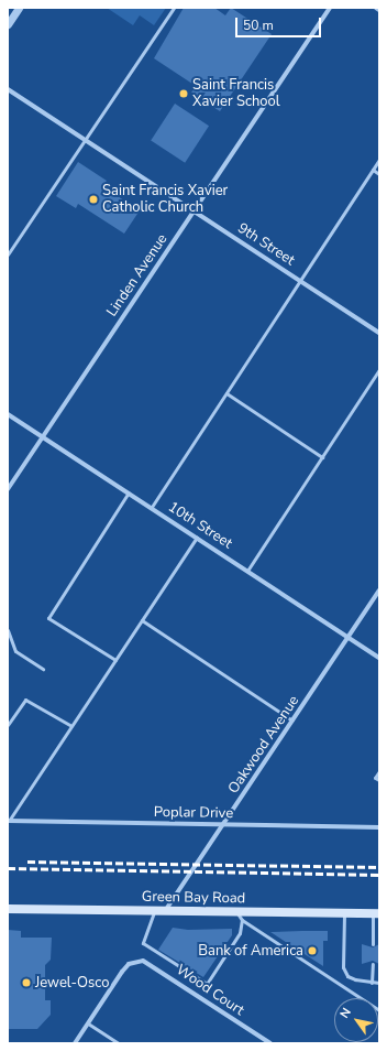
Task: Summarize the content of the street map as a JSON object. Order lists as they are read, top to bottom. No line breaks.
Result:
{"streets":{"main road":["Green Bay Road"],"street":["9th Street","Linden Avenue","10th Street","Oakwood Avenue","Poplar Drive","Wood Court"]},"crossings":[["9th Street","Linden Avenue"],["Linden Avenue","10th Street"],["10th Street","Oakwood Avenue"],["Oakwood Avenue","Poplar Drive"],["Oakwood Avenue","Green Bay Road"]],"places":["Saint Francis Xavier School","Saint Francis Xavier Catholic Church","Bank of America","Jewel-Osco"],"scale_bar":"50 m","north":"top left"}
